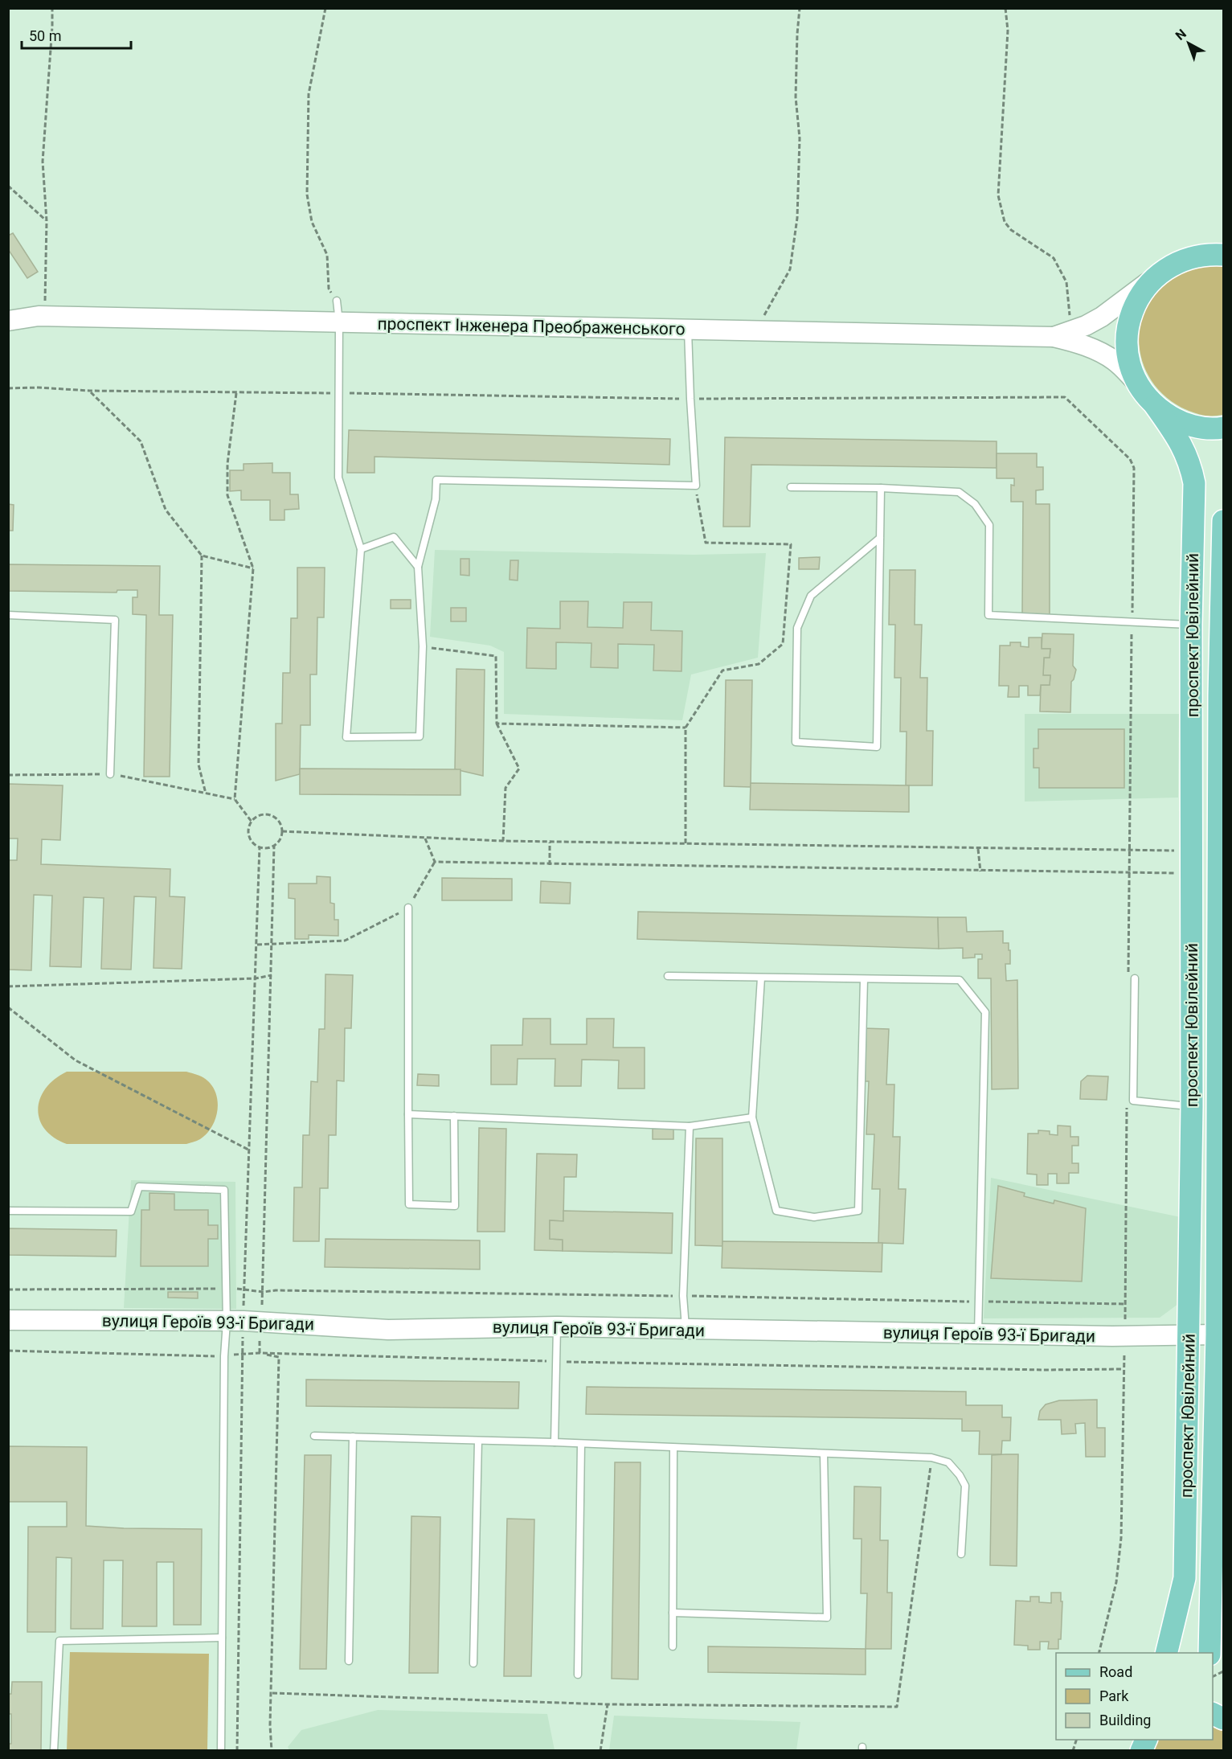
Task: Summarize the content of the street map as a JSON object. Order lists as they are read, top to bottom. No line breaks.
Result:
{"streets":{"main road":["проспект Інженера Преображенського","проспект Ювілейний","вулиця Героїв 93-ї Бригади"]},"crossings":[["проспект Інженера Преображенського","проспект Ювілейний"],["проспект Ювілейний","вулиця Героїв 93-ї Бригади"]],"legend":["Road","Park","Building"],"scale_bar":"50 m","north":"top left"}
